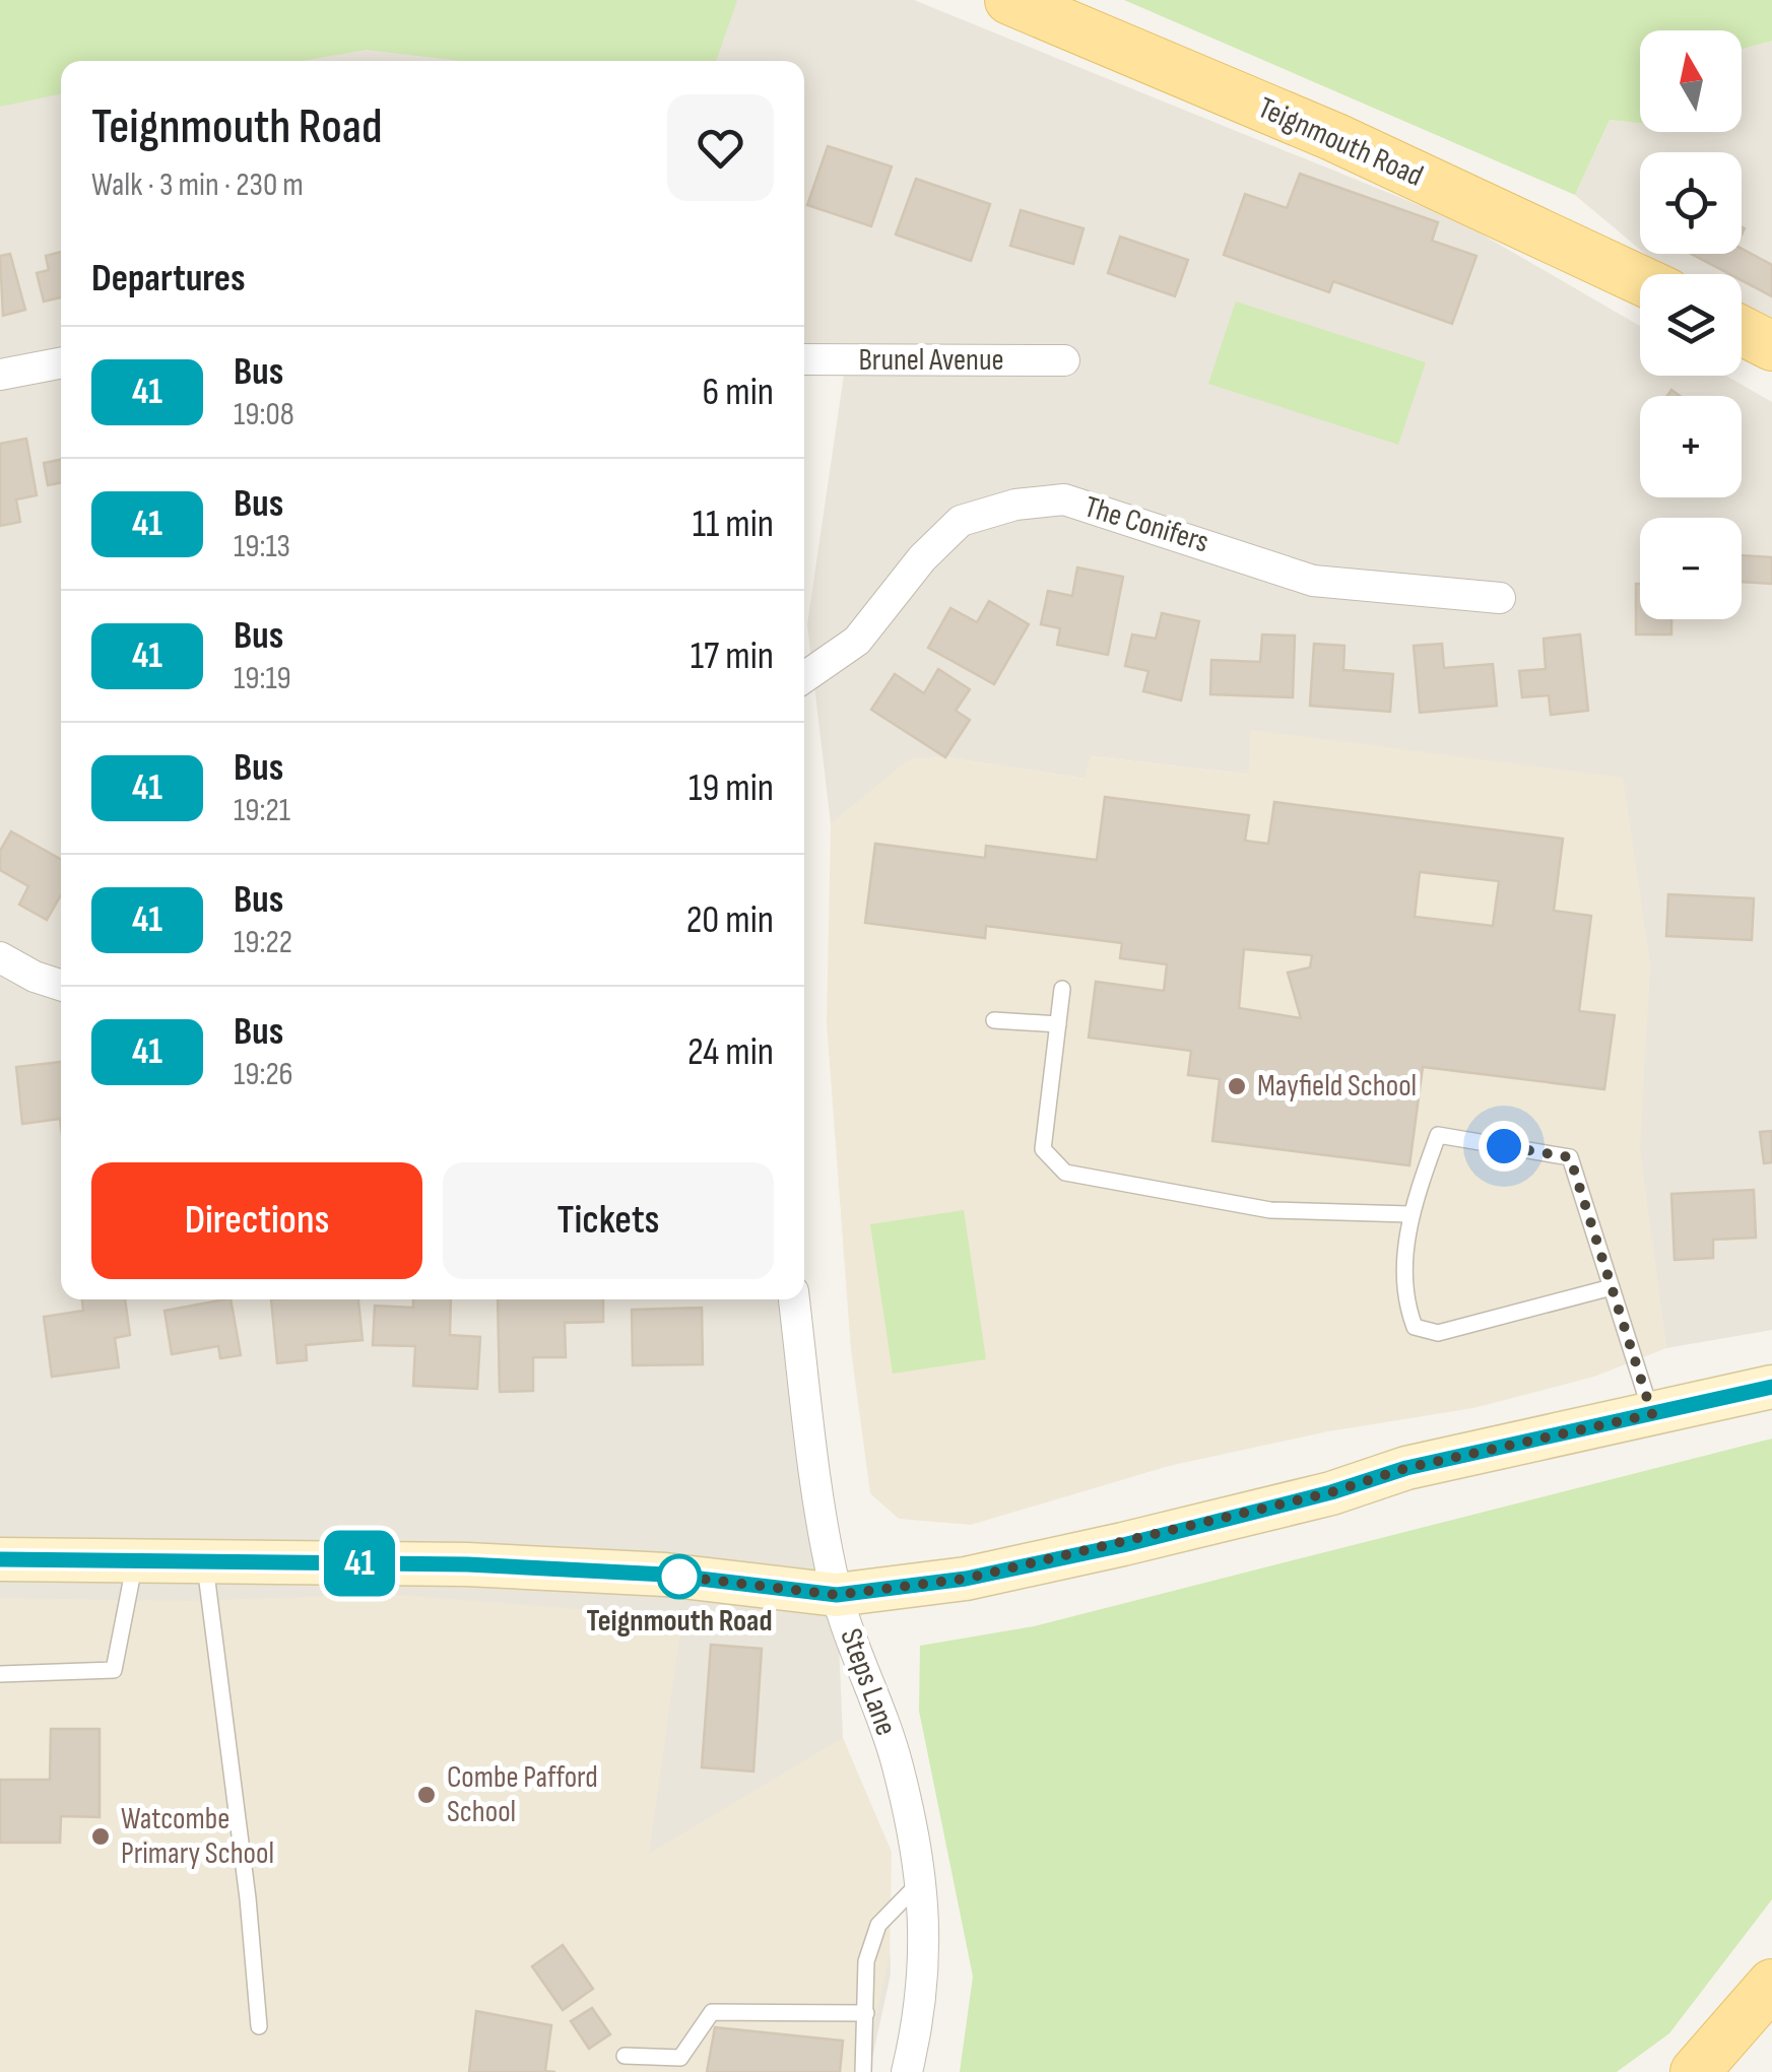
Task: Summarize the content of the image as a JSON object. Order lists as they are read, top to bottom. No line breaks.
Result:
{"streets":{"main road":["Teignmouth Road"],"street":["Brunel Avenue","The Conifers","Steps Lane"]},"places":["Mayfield School","Teignmouth Road","Combe Pafford School","Watcombe Primary School"],"lines":["bus line 41"],"north":"top","page":{"on_map":"41","map_buttons":["+","−"],"heading":[["Teignmouth Road","Walk · 3 min · 230 m"],"Departures"],"list":[{"mark":"41","name":"Bus","note":"19:08","value":"6 min"},{"mark":"41","name":"Bus","note":"19:13","value":"11 min"},{"mark":"41","name":"Bus","note":"19:19","value":"17 min"},{"mark":"41","name":"Bus","note":"19:21","value":"19 min"},{"mark":"41","name":"Bus","note":"19:22","value":"20 min"},{"mark":"41","name":"Bus","note":"19:26","value":"24 min"}],"buttons":["Directions","Tickets"]}}
